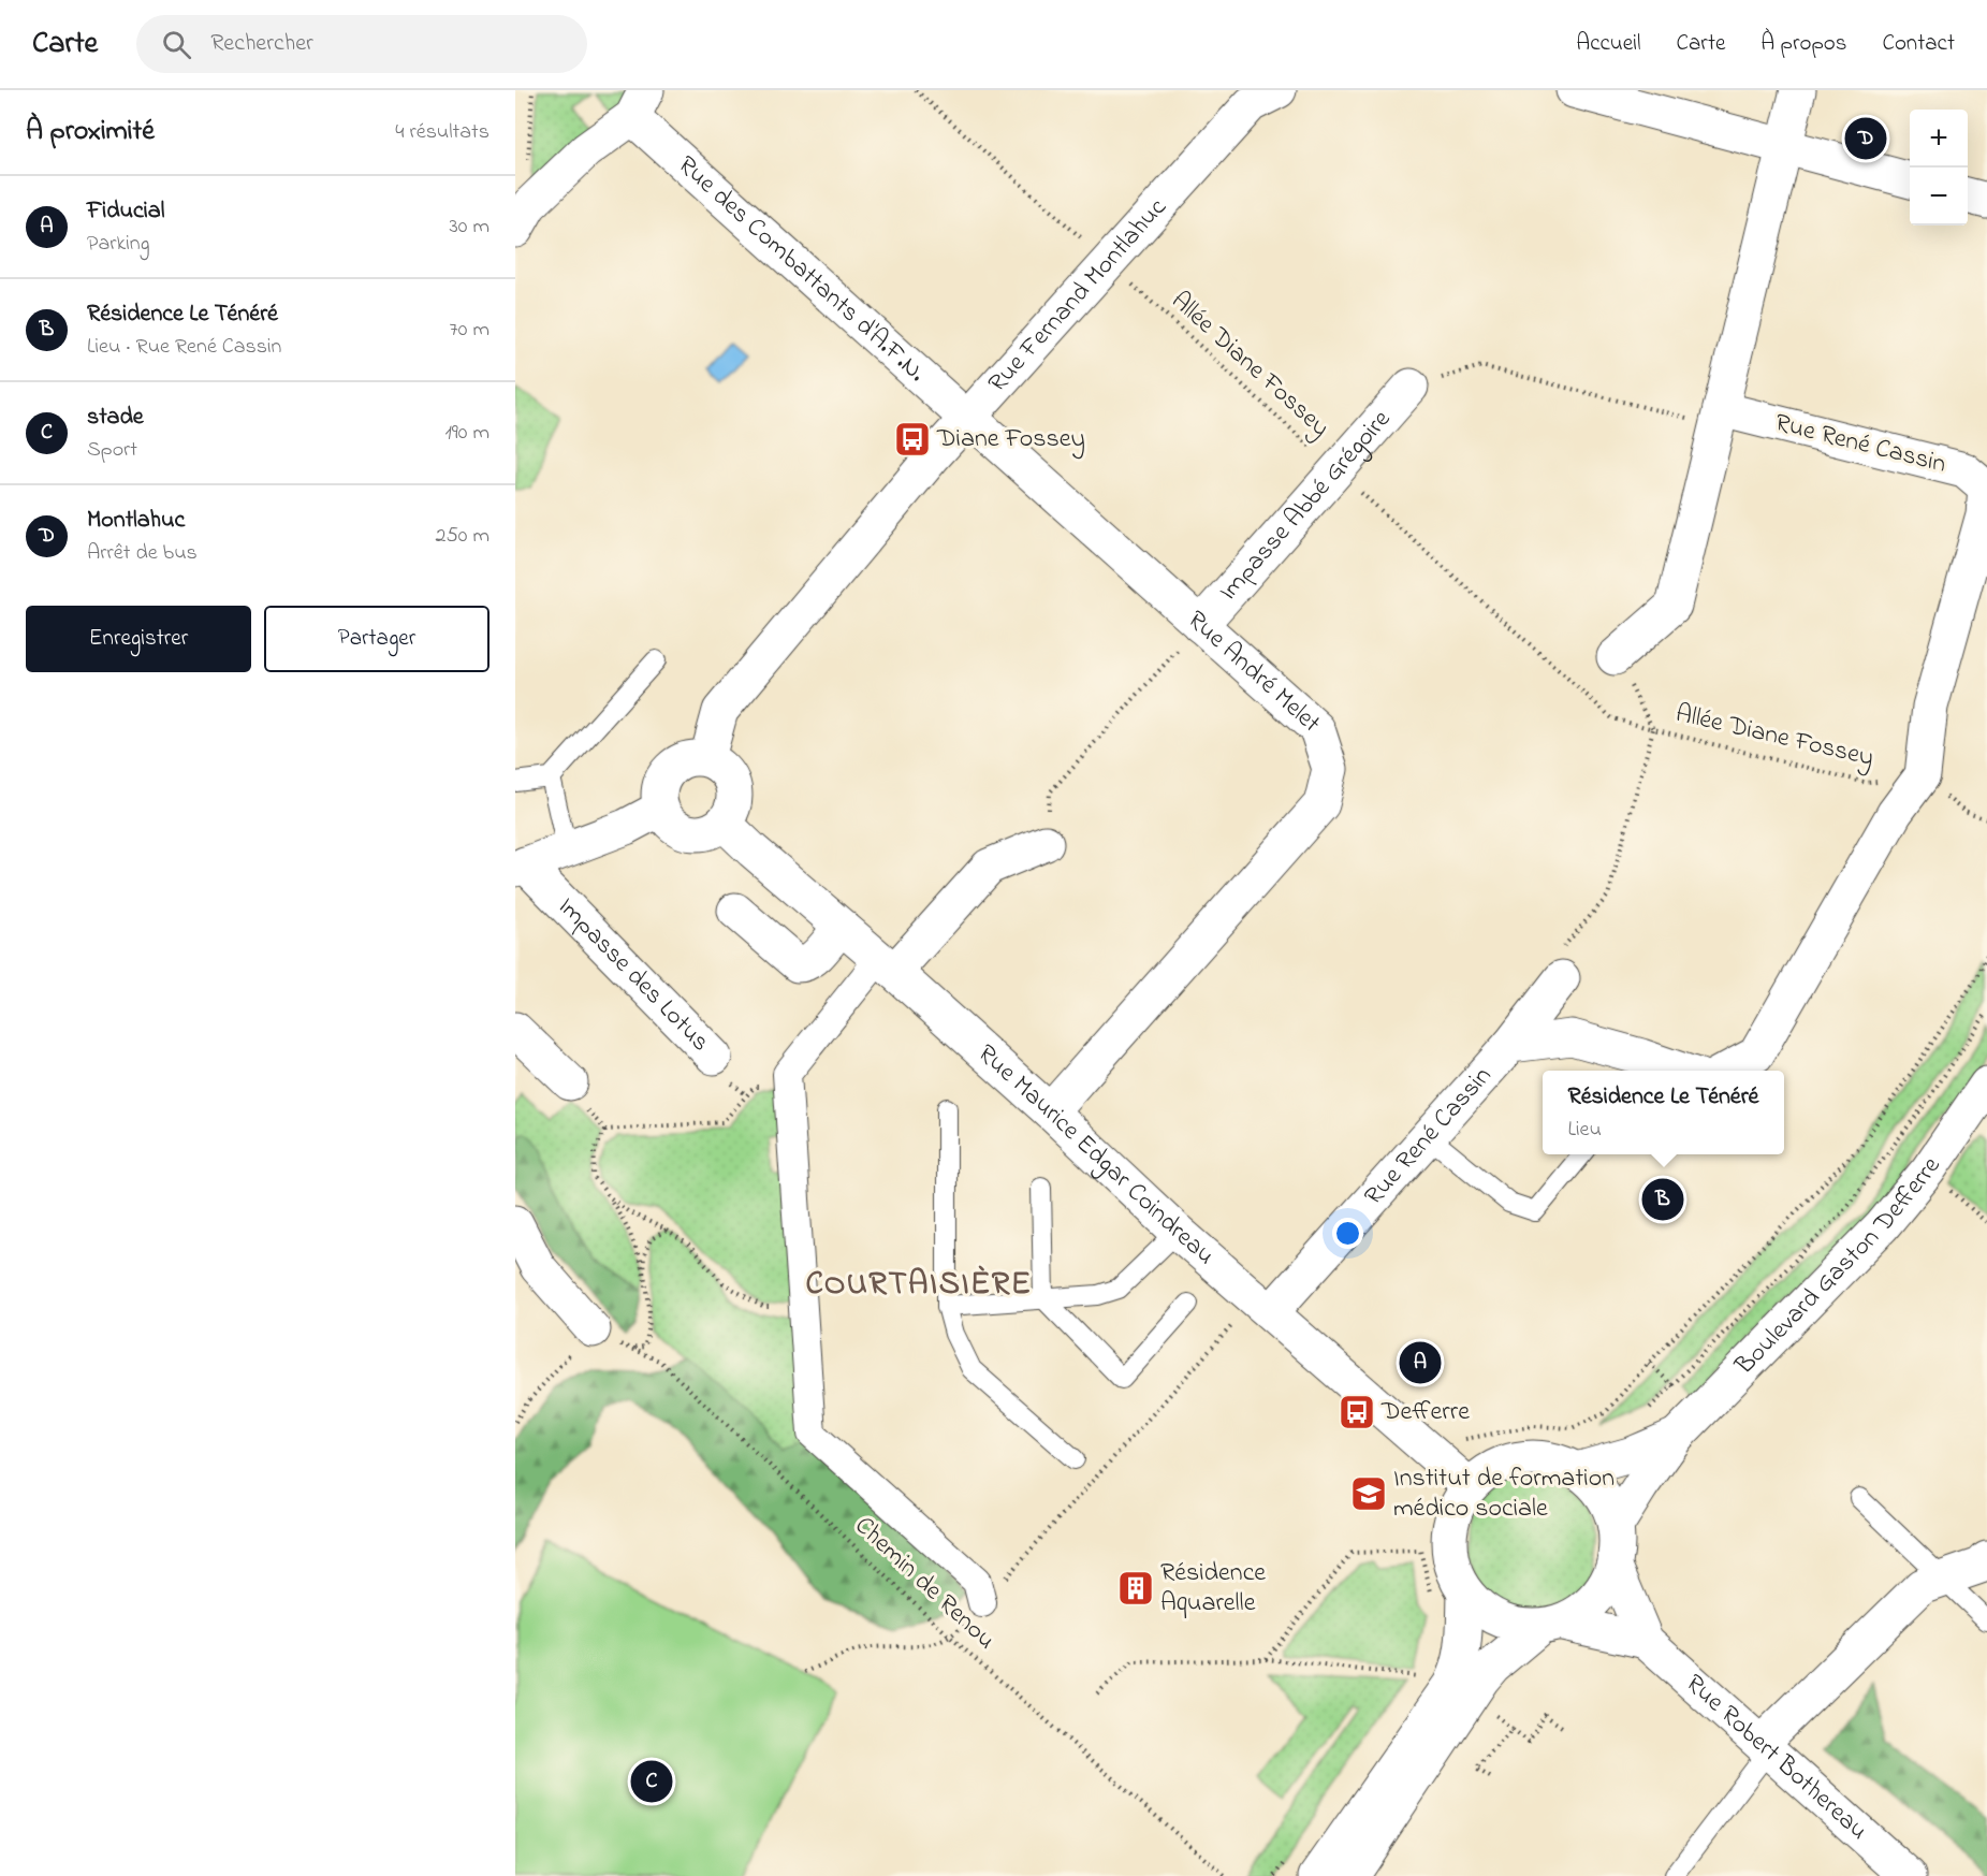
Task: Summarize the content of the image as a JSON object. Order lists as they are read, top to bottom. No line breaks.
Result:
{"streets":{"street":["Rue des Combattants d'A.F.N.","Rue Fernand Montlahuc","Rue René Cassin","Impasse Abbé Grégoire","Rue André Melet","Impasse des Lotus","Rue Maurice Edgar Coindreau","Boulevard Gaston Defferre","Rue Robert Bothereau"],"path":["Allée Diane Fossey","Chemin de Renou"]},"crossings":[["Rue des Combattants d'A.F.N.","Rue Fernand Montlahuc"],["Rue des Combattants d'A.F.N.","Rue André Melet"],["Rue Fernand Montlahuc","Allée Diane Fossey"],["Rue Fernand Montlahuc","Rue André Melet"],["Rue Fernand Montlahuc","Rue Maurice Edgar Coindreau"],["Allée Diane Fossey","Rue René Cassin"],["Allée Diane Fossey","Impasse Abbé Grégoire"],["Rue René Cassin","Rue Maurice Edgar Coindreau"],["Impasse Abbé Grégoire","Rue André Melet"],["Rue André Melet","Rue Maurice Edgar Coindreau"],["Rue Maurice Edgar Coindreau","Boulevard Gaston Defferre"],["Rue Maurice Edgar Coindreau","Rue Robert Bothereau"],["Boulevard Gaston Defferre","Rue Robert Bothereau"]],"districts":["COURTAISIÈRE"],"places":{"bus stop":["Diane Fossey","Defferre"],"school or university":["Institut de formation médico sociale"],"building":["Résidence Aquarelle"]},"page":{"header":"Carte","search":"Rechercher","nav":["Accueil","Carte","À propos","Contact"],"heading":["À proximité","4 résultats"],"map_buttons":["+","−"],"pins":["D","B","A","C"],"list":[{"mark":"A","name":"Fiducial","note":"Parking","value":"30 m"},{"mark":"B","name":"Résidence Le Ténéré","note":"Lieu · Rue René Cassin","value":"70 m"},{"mark":"C","name":"stade","note":"Sport","value":"190 m"},{"mark":"D","name":"Montlahuc","note":"Arrêt de bus","value":"250 m"}],"buttons":["Enregistrer","Partager"],"popup":["Résidence Le Ténéré","Lieu"]}}
